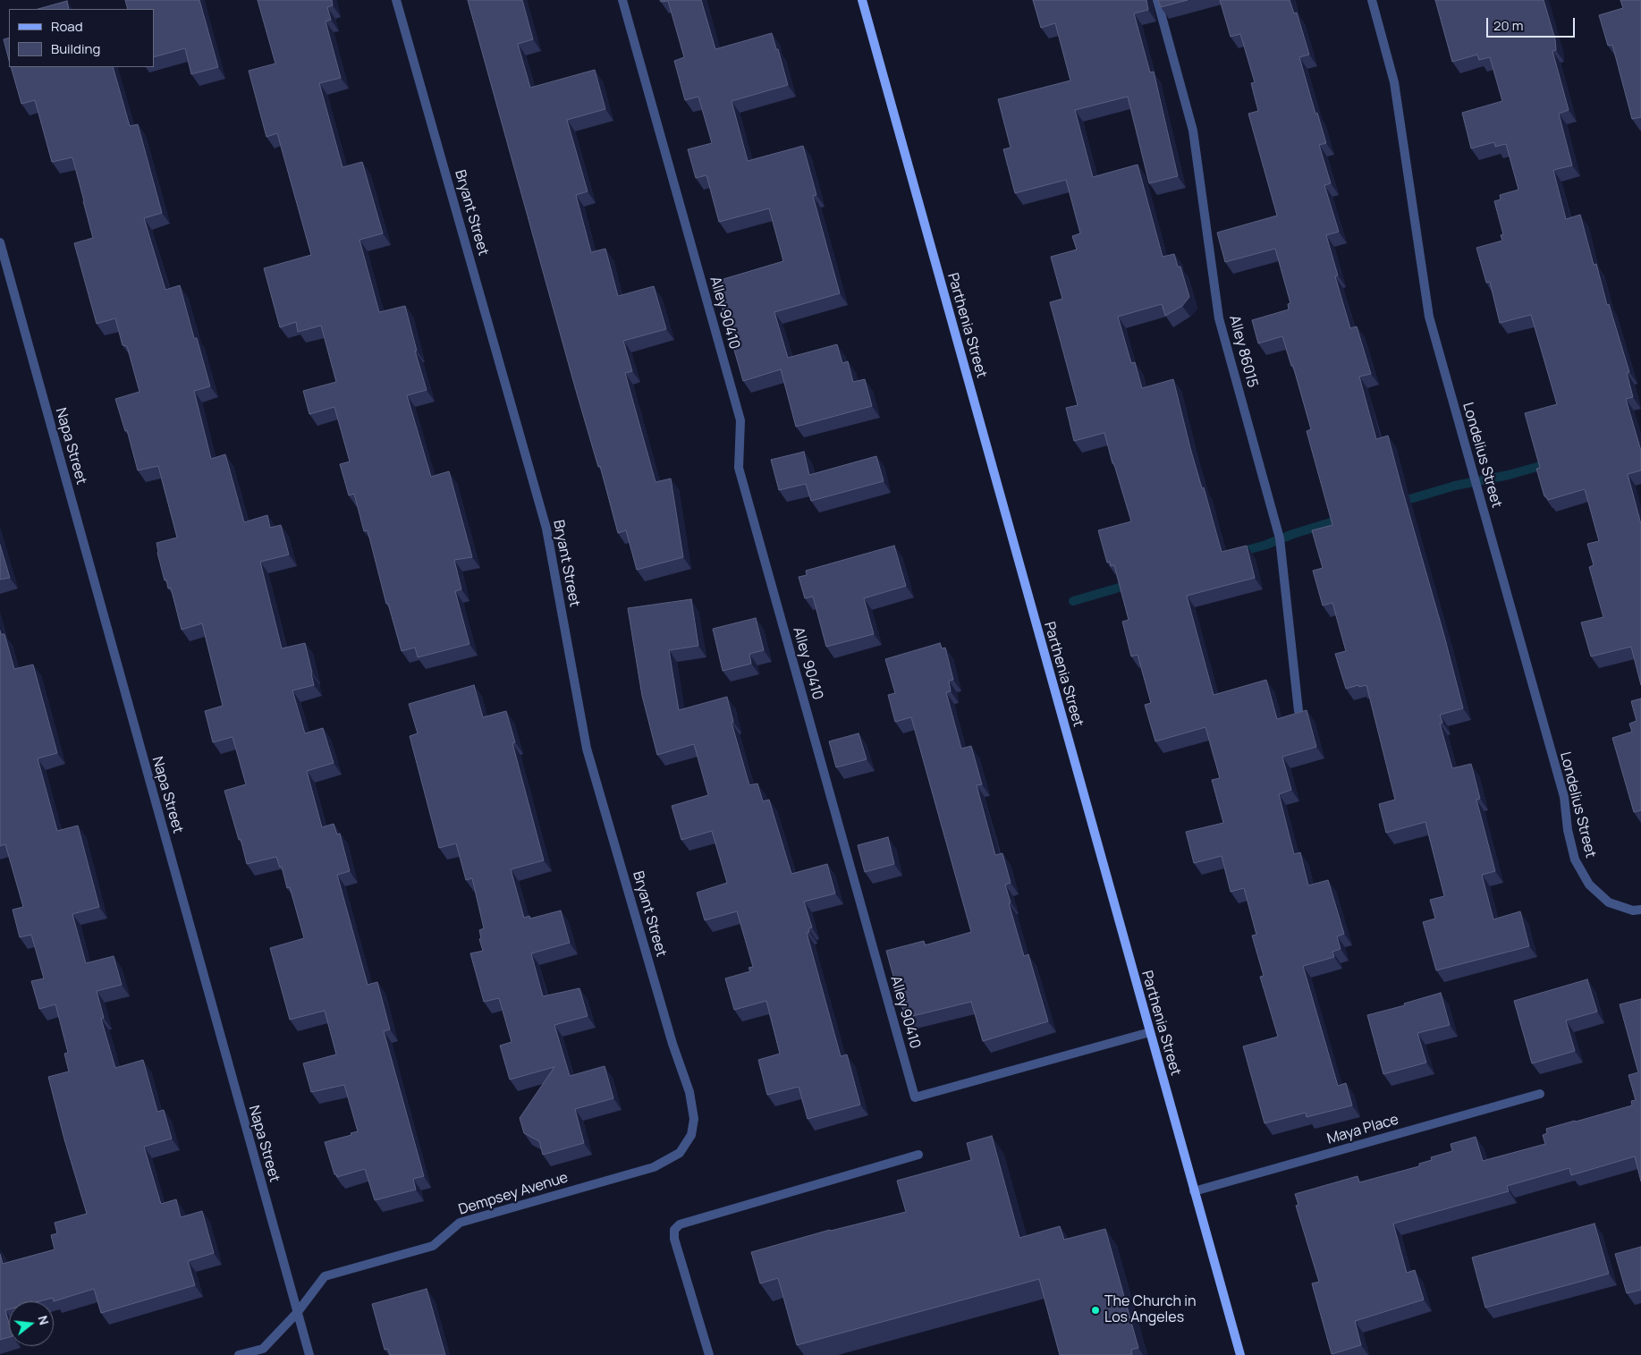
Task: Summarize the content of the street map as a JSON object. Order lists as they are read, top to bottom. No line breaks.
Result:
{"streets":{"main road":["Parthenia Street"],"street":["Bryant Street","Alley 90410","Alley 86015","Napa Street","Londelius Street","Maya Place","Dempsey Avenue"]},"crossings":[["Bryant Street","Dempsey Avenue"],["Alley 90410","Parthenia Street"],["Parthenia Street","Maya Place"],["Napa Street","Dempsey Avenue"]],"places":["The Church in Los Angeles"],"legend":["Road","Building"],"scale_bar":"20 m","north":"right"}
